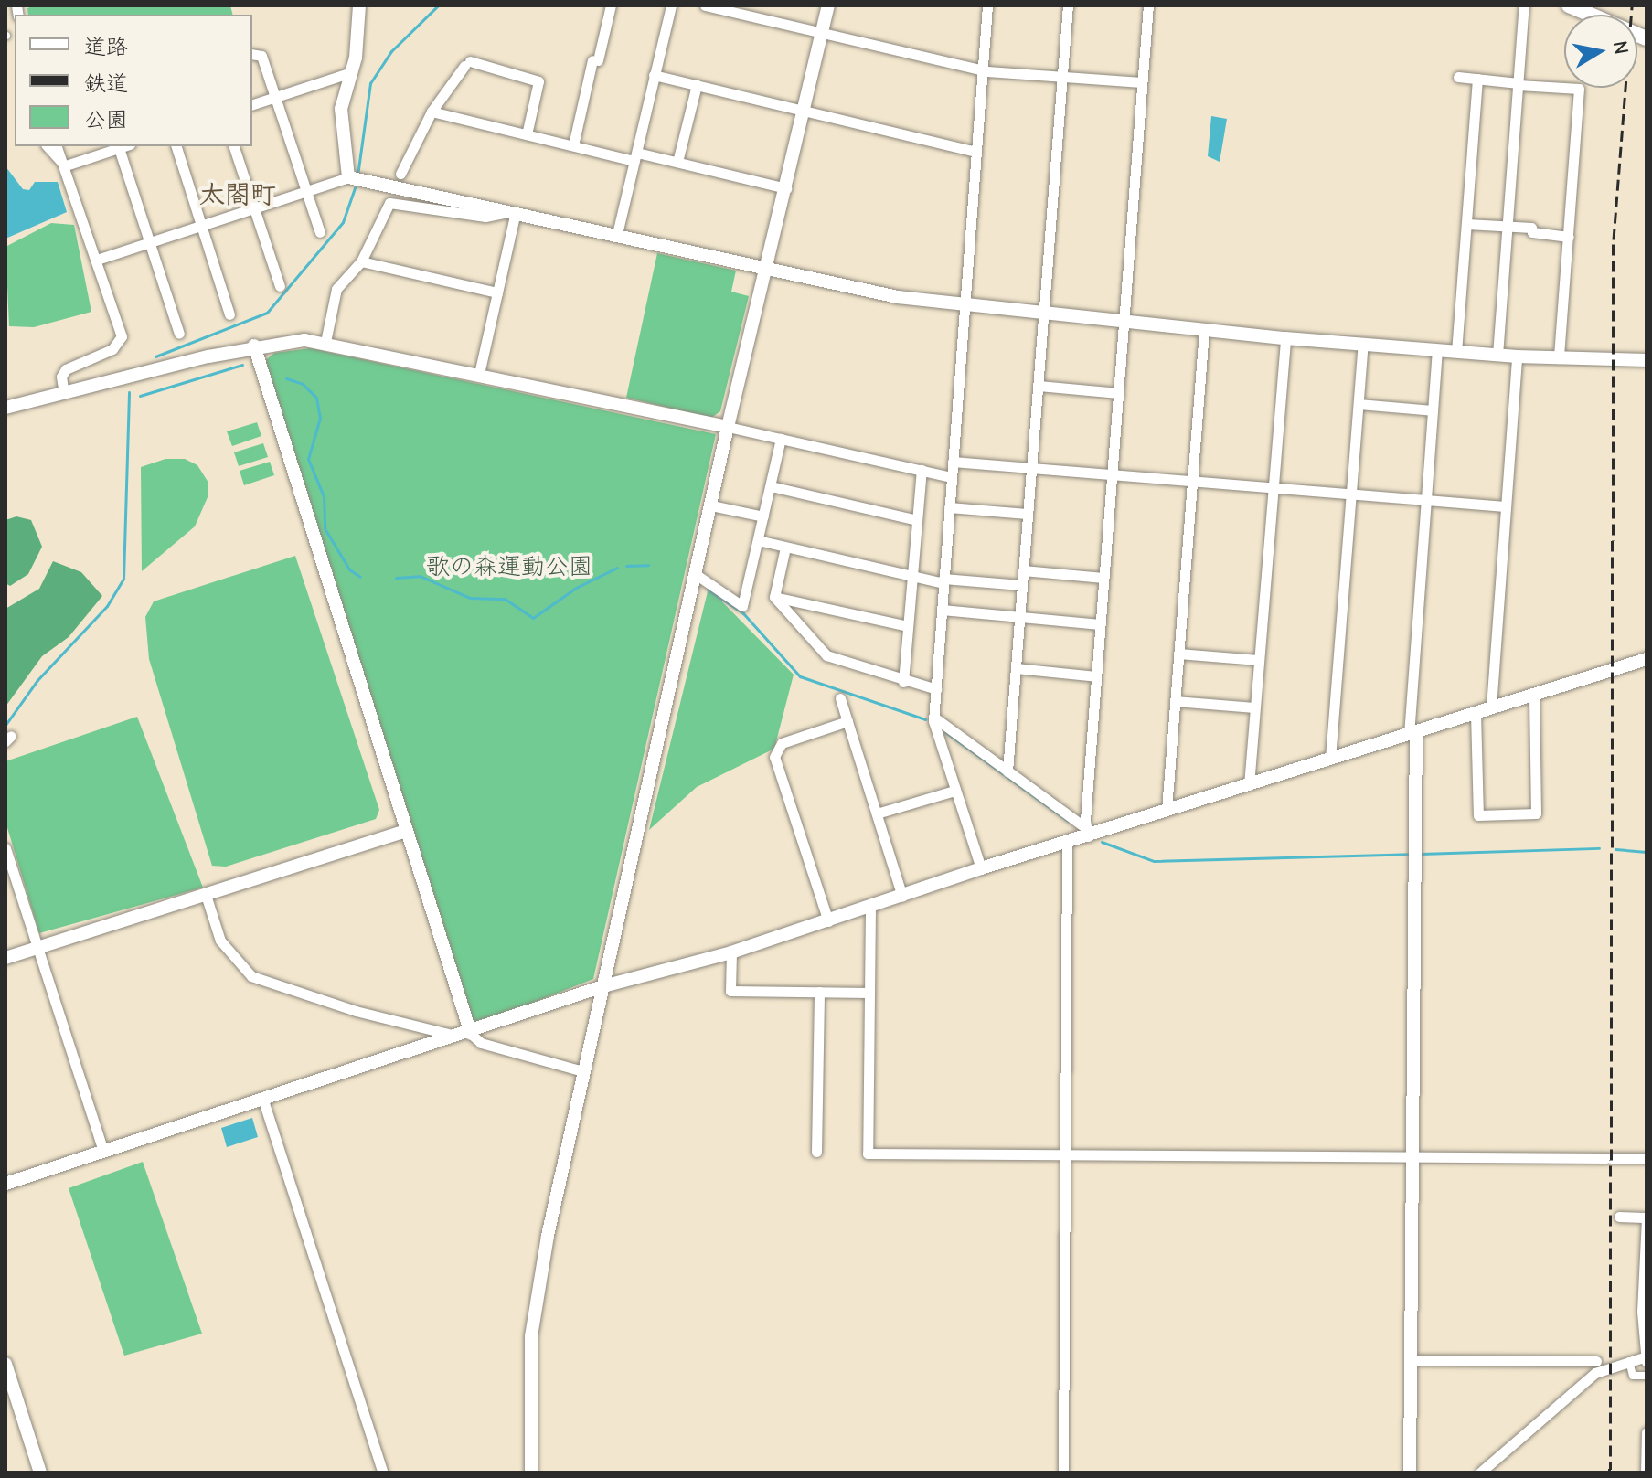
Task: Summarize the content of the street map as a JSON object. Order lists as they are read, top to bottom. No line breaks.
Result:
{"districts":["太閤町"],"parks":["歌の森運動公園"],"legend":["道路","鉄道","公園"],"north":"right"}
